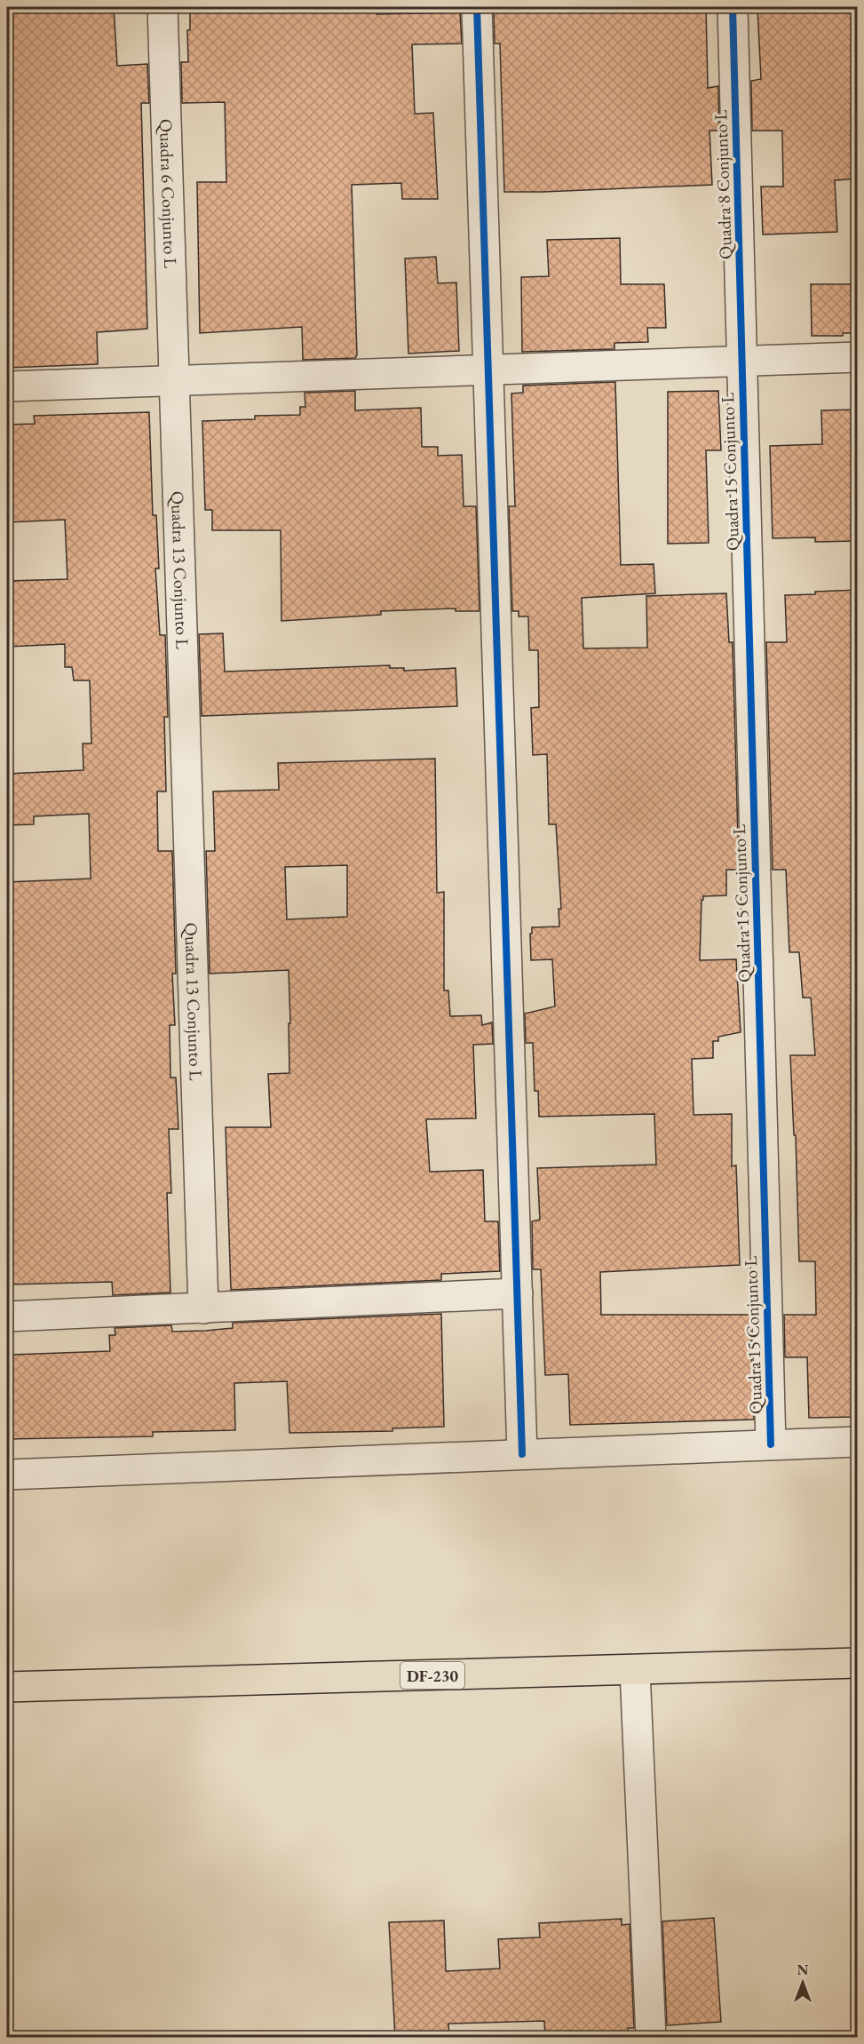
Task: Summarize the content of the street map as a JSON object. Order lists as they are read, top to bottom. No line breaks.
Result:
{"streets":{"main road":["DF-230"],"street":["Quadra 8 Conjunto L","Quadra 6 Conjunto L","Quadra 15 Conjunto L","Quadra 13 Conjunto L"]},"crossings":[["Quadra 8 Conjunto L","Quadra 15 Conjunto L"],["Quadra 6 Conjunto L","Quadra 13 Conjunto L"]],"north":"top"}
